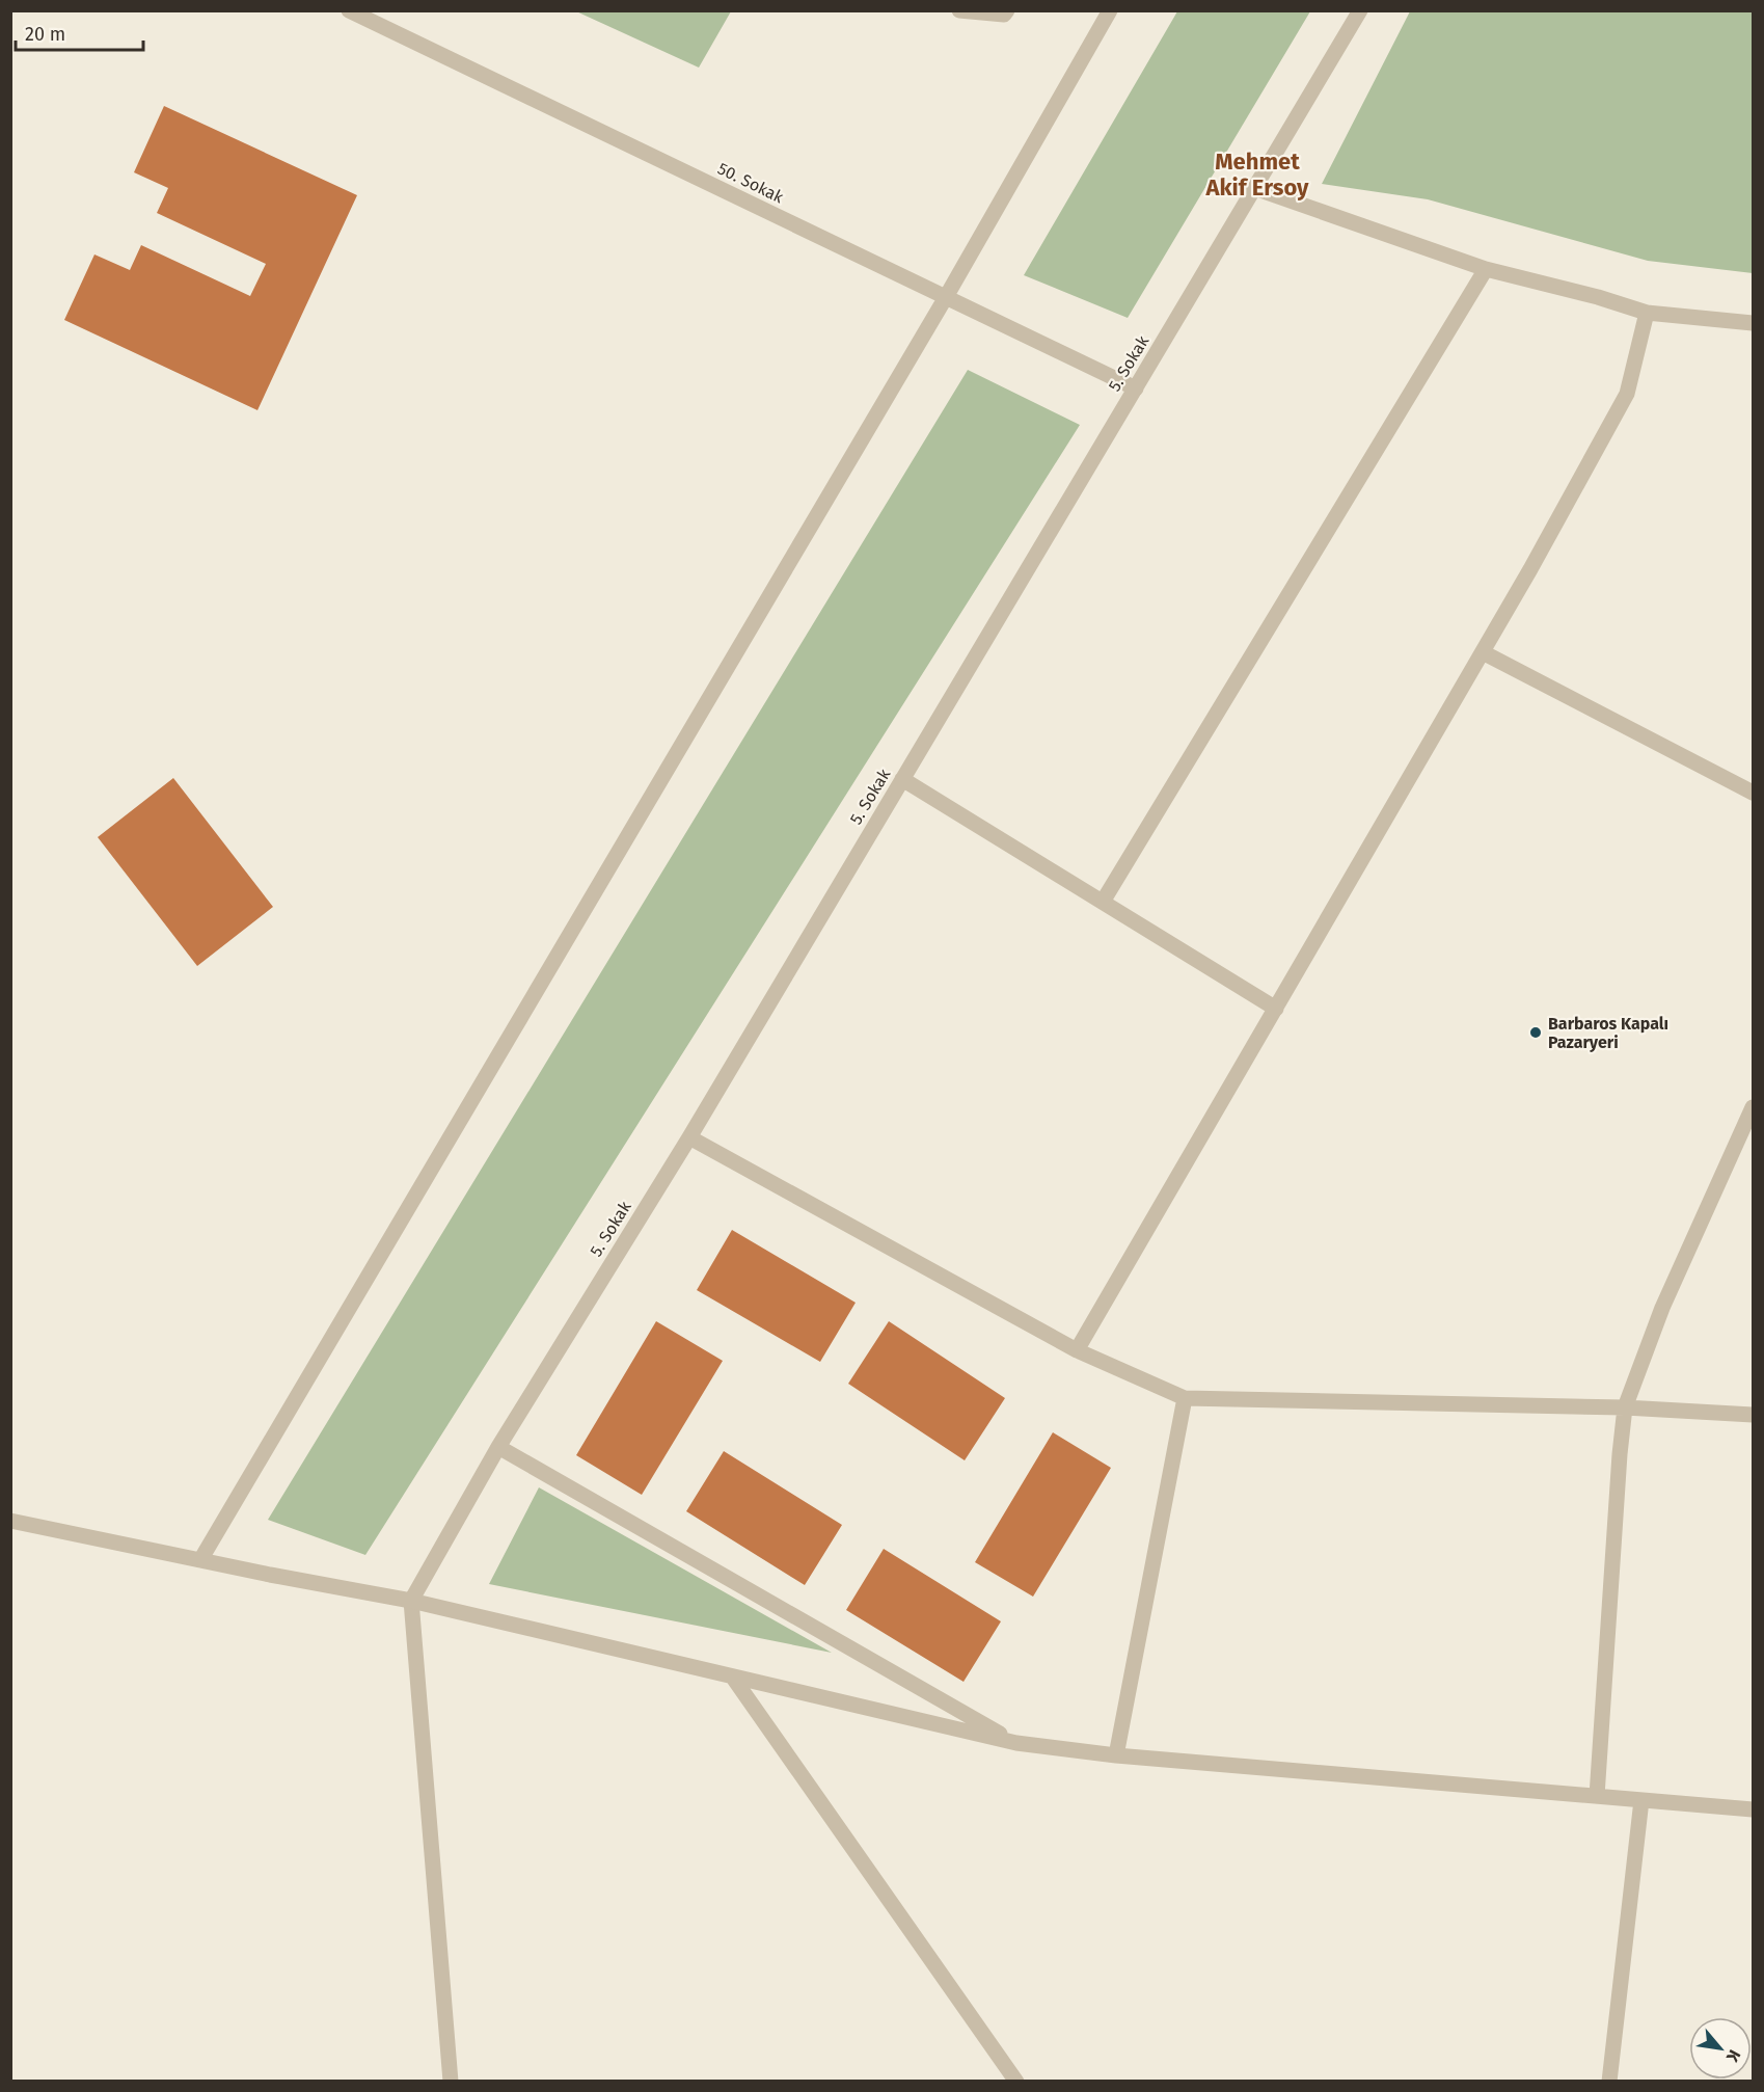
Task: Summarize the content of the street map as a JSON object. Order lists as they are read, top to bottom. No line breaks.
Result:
{"streets":{"street":["50. Sokak","5. Sokak"]},"crossings":[["50. Sokak","5. Sokak"]],"districts":["Mehmet Akif Ersoy"],"places":["Barbaros Kapalı Pazaryeri"],"scale_bar":"20 m","north":"bottom right"}
